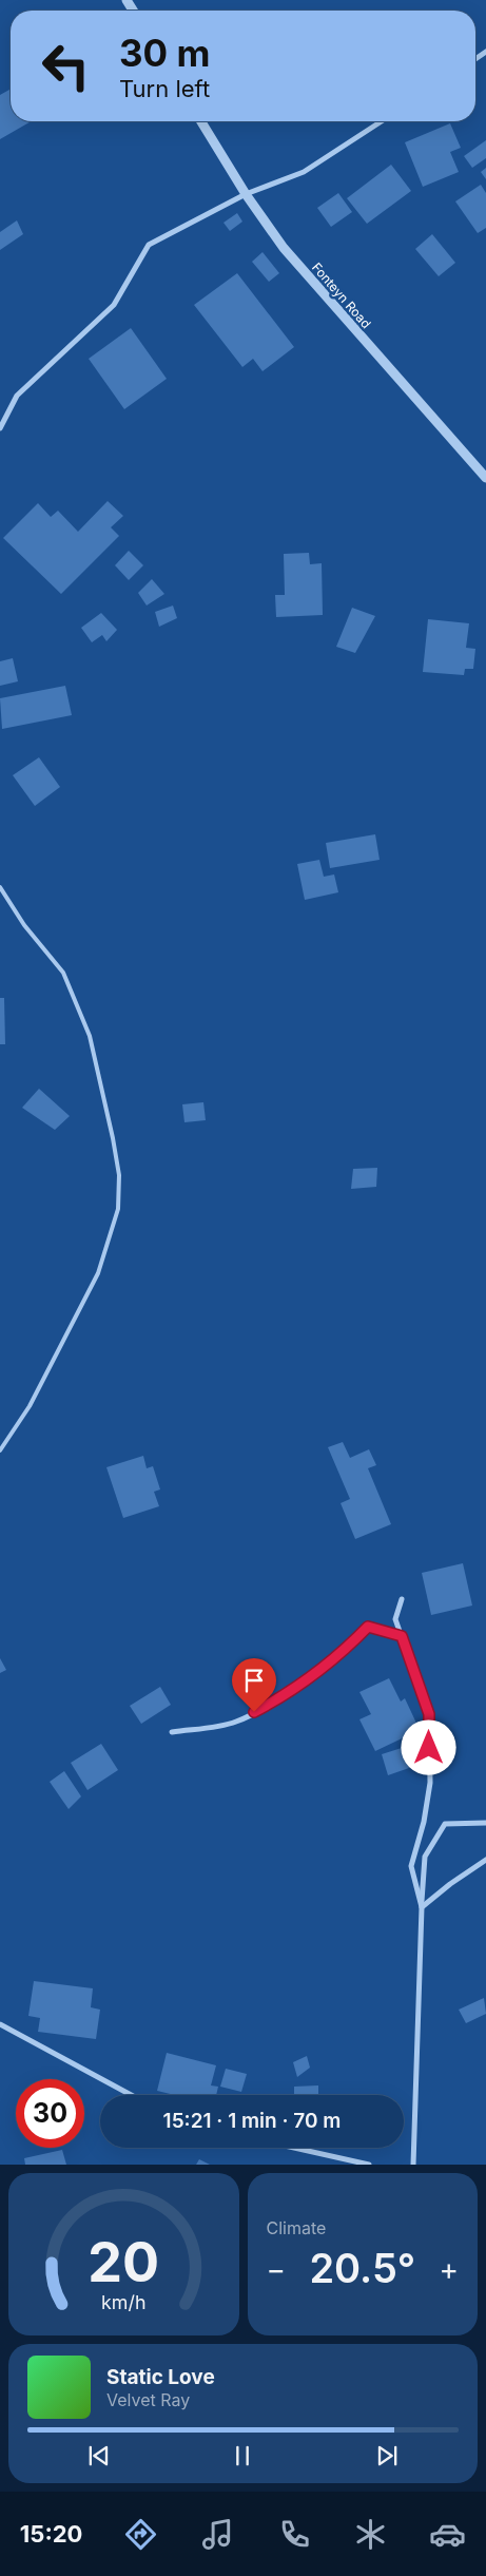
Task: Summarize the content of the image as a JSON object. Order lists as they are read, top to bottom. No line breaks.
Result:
{"streets":{"street":["Fonteyn Road"]},"page":{"turn":["30 m","Turn left"],"limit":"30","trip":"15:21 · 1 min · 70 m","tile":"Climate","heat":["−","20.5°","+"],"song":["Static Love","Velvet Ray"],"tabs":"15:20","gauge":["20","km/h"]}}
